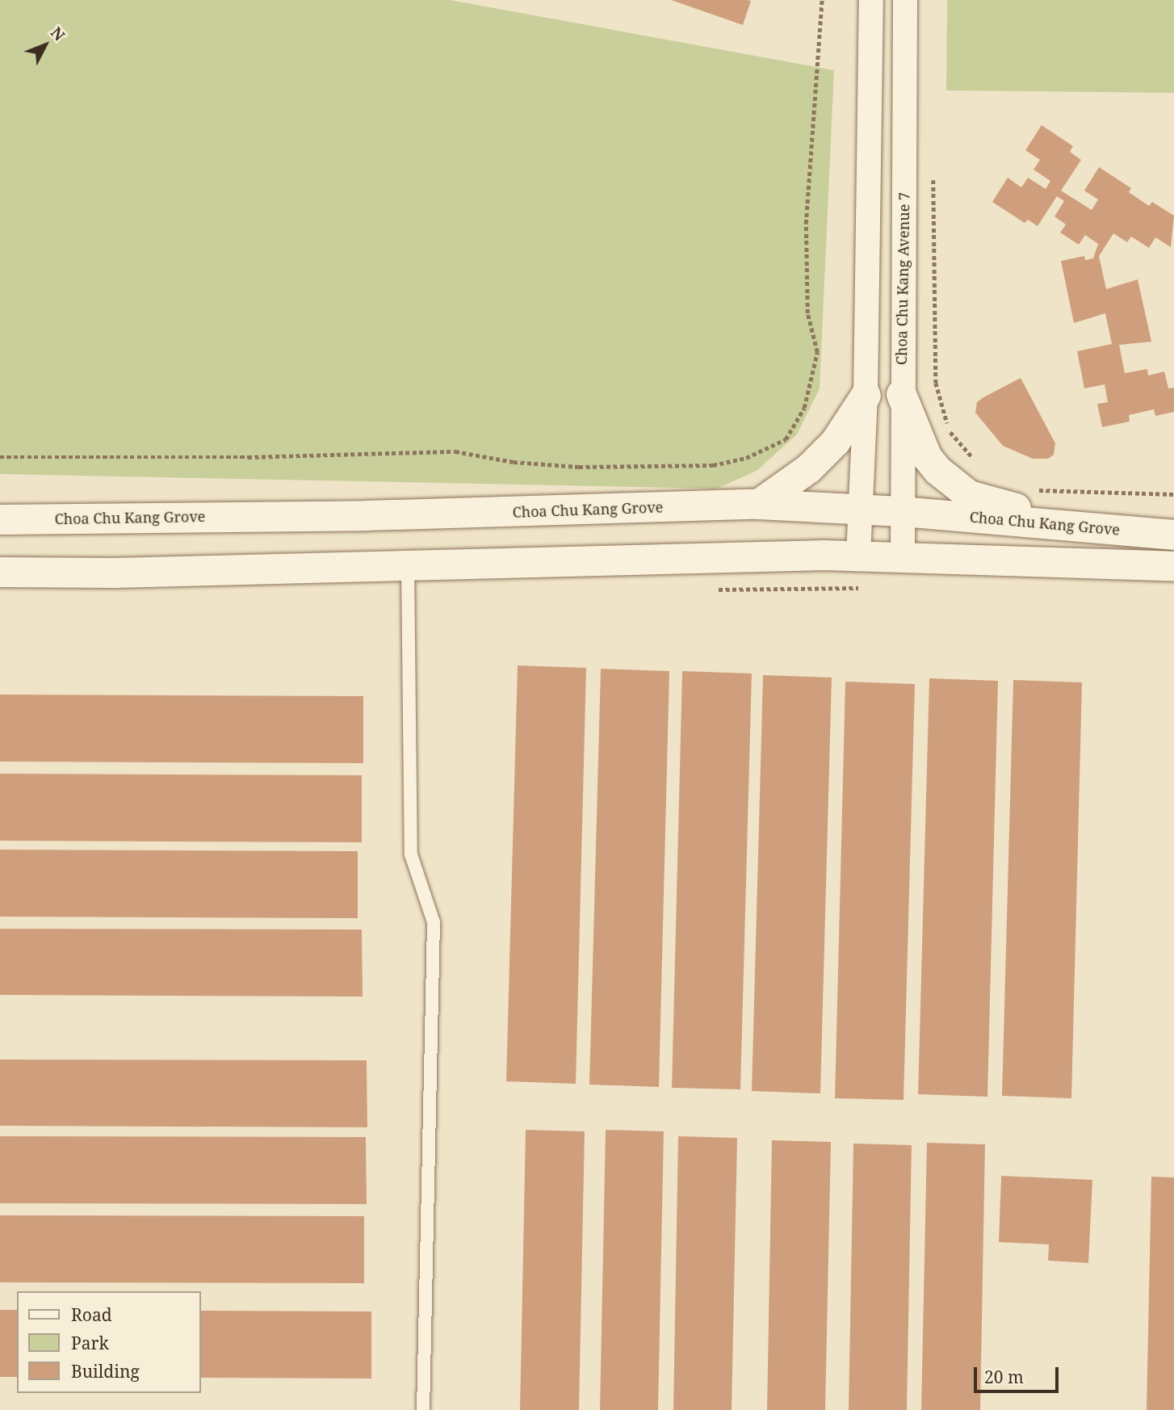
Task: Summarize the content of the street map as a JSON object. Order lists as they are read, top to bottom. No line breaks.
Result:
{"streets":{"street":["Choa Chu Kang Avenue 7","Choa Chu Kang Grove"]},"crossings":[["Choa Chu Kang Avenue 7","Choa Chu Kang Grove"]],"legend":["Road","Park","Building"],"scale_bar":"20 m","north":"top right"}
